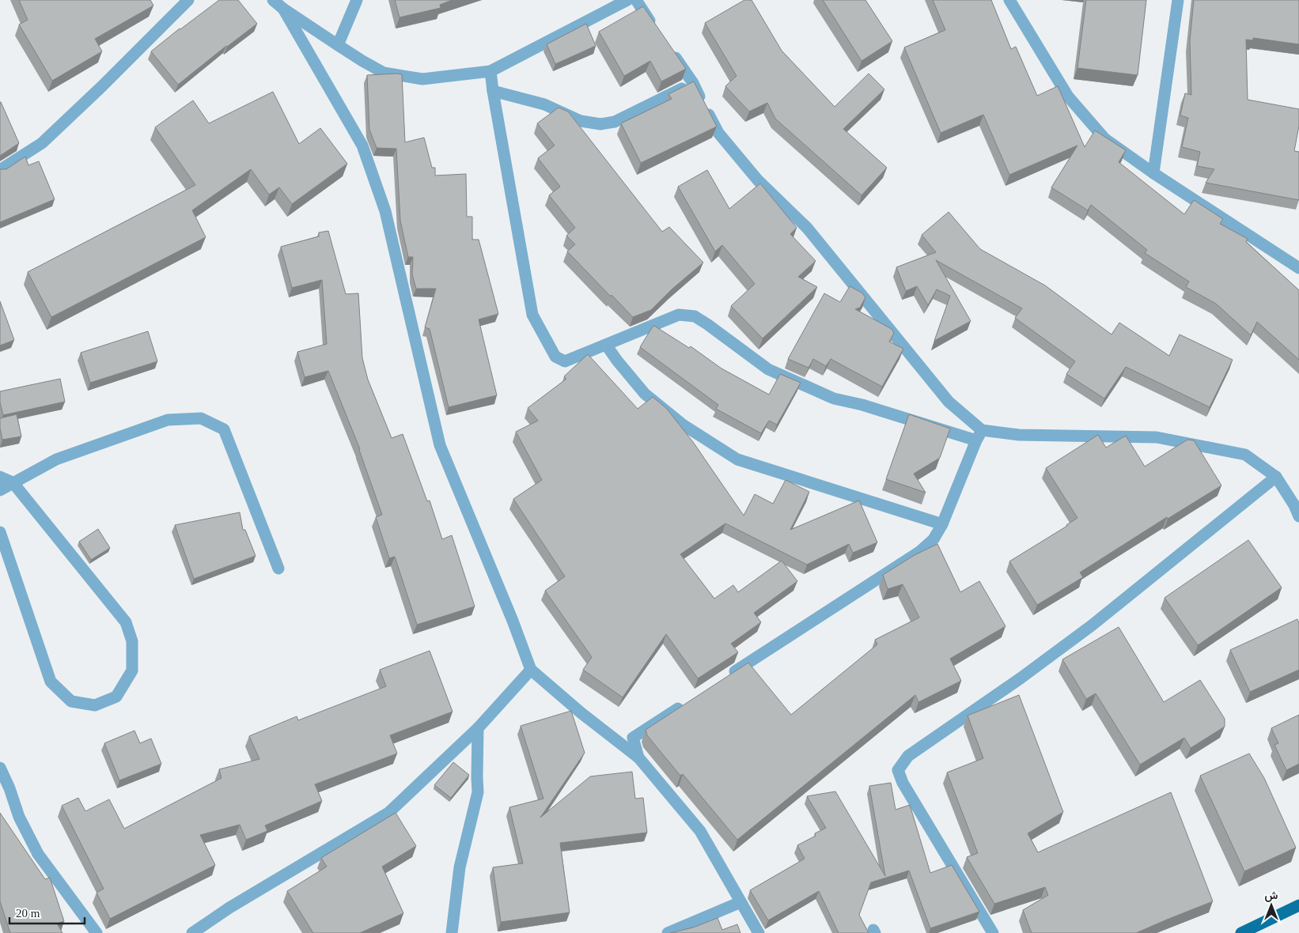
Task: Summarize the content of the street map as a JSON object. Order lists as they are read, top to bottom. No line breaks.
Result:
{"scale_bar":"20 m","north":"top"}
